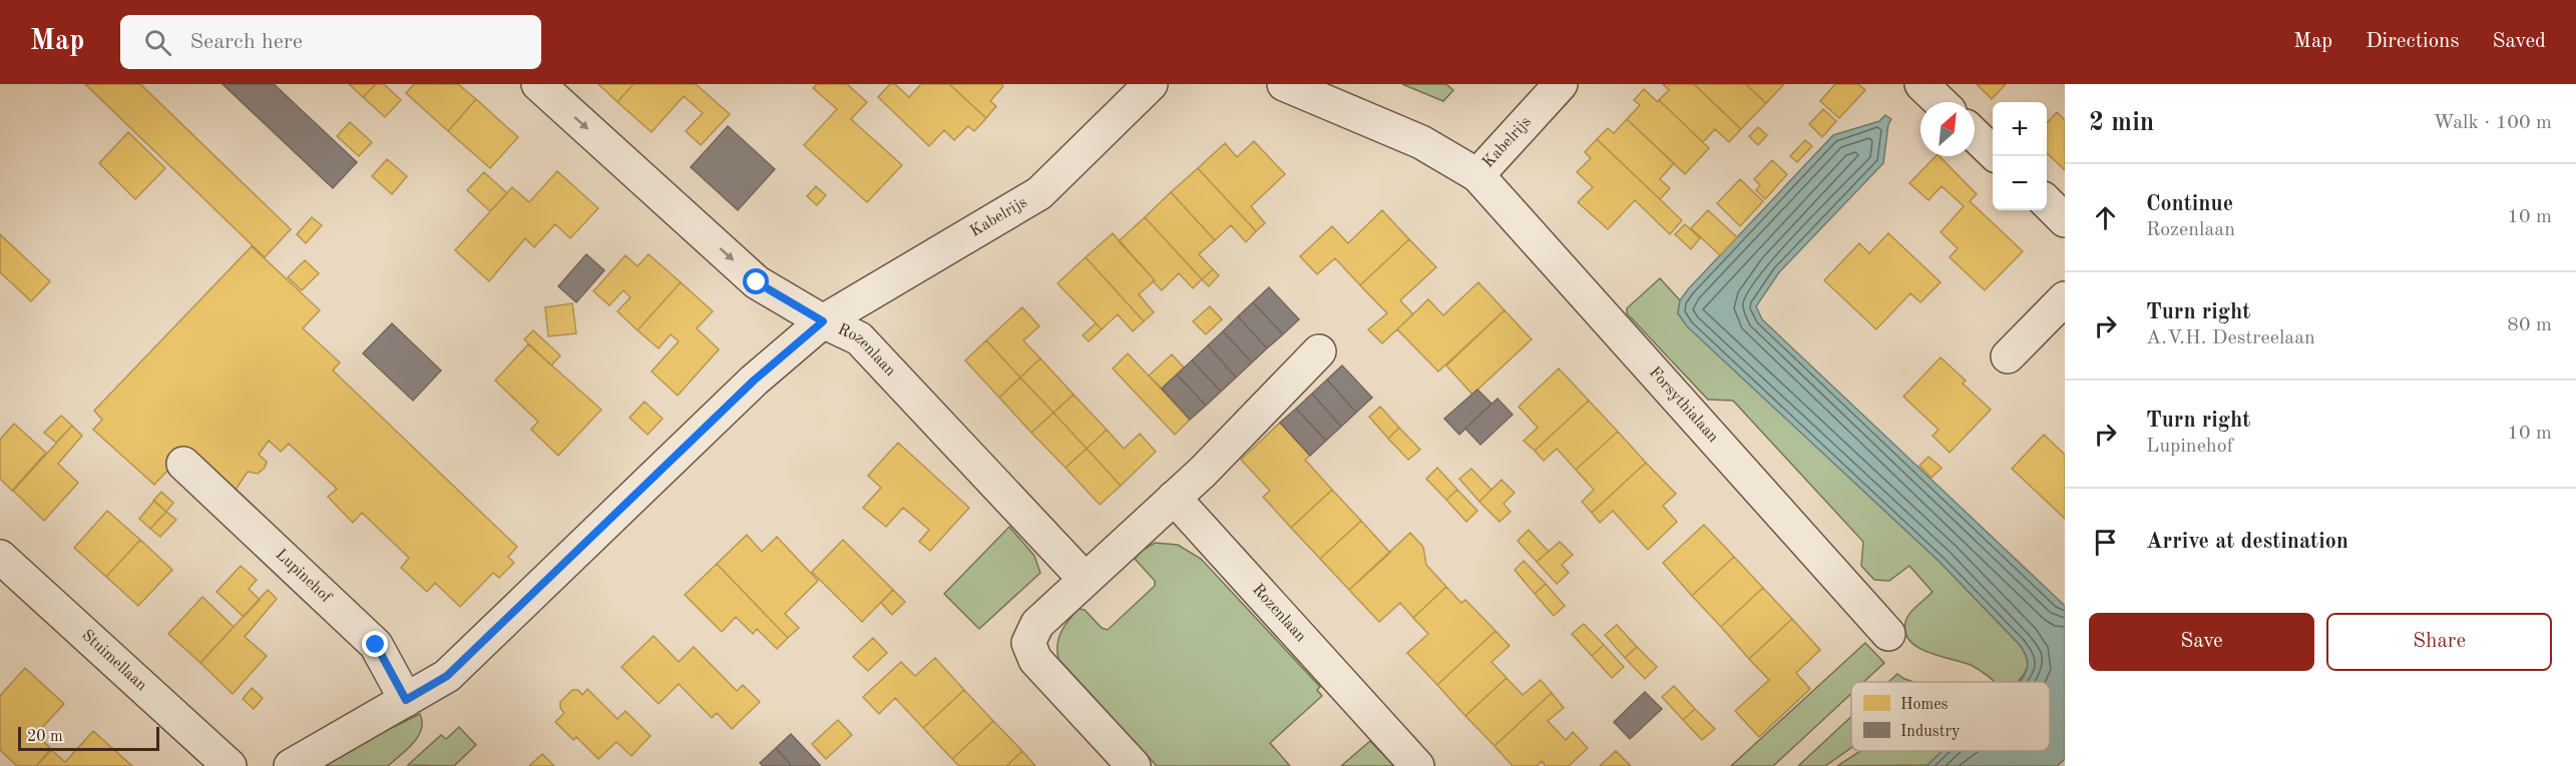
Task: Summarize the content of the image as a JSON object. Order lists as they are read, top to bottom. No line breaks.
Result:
{"streets":{"street":["Kabelrijs","Rozenlaan","Forsythialaan","Lupinehof","Stuimellaan"]},"crossings":[["Kabelrijs","Rozenlaan"],["Kabelrijs","Forsythialaan"],["Kabelrijs","Lupinehof"]],"legend":["Homes","Industry"],"scale_bar":"20 m","north":"top right","page":{"header":"Map","search":"Search here","nav":["Map","Directions","Saved"],"heading":["2 min","Walk · 100 m"],"map_buttons":["+","−"],"list":[["Continue","Rozenlaan","10 m"],["Turn right","A.V.H. Destreelaan","80 m"],["Turn right","Lupinehof","10 m"],"Arrive at destination"],"buttons":["Save","Share"],"scale":"20 m"}}
